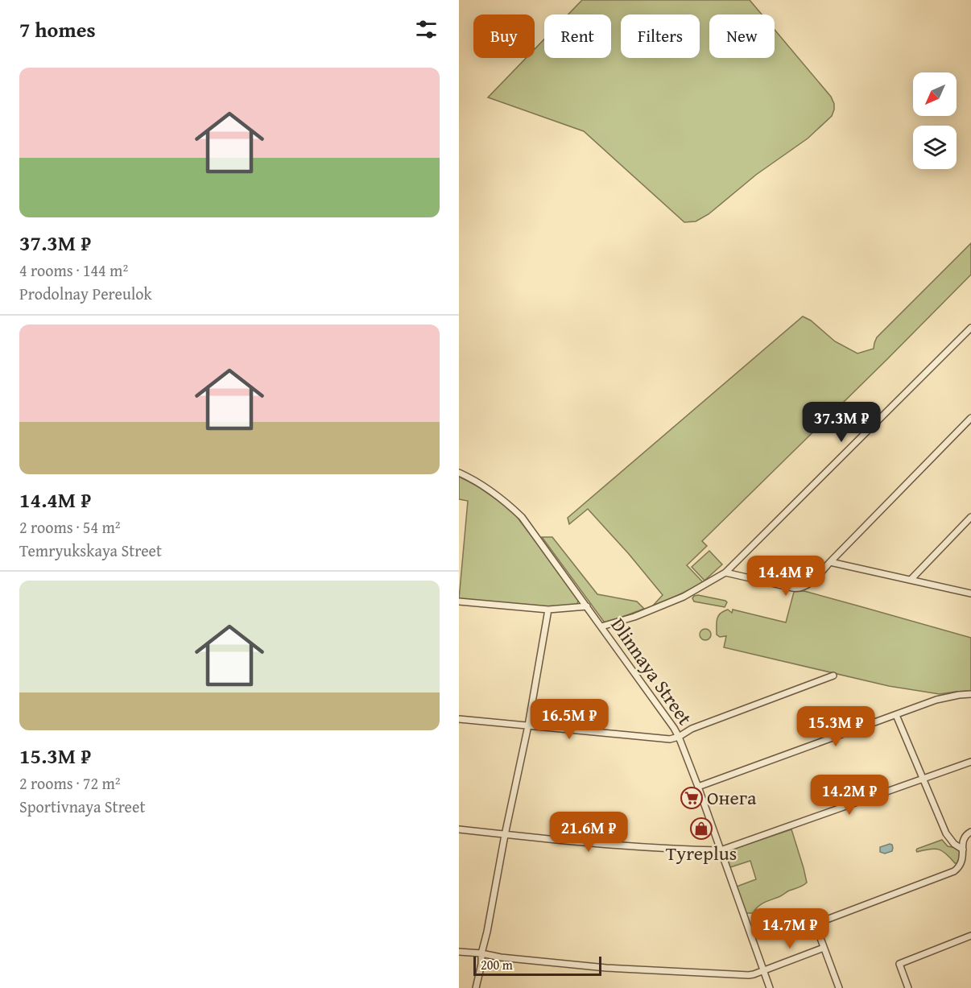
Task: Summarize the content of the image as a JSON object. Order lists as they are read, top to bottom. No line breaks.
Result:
{"streets":{"street":["Dlinnaya Street"]},"places":{"supermarket":["Онега"],"shop":["Tyreplus"]},"scale_bar":"200 m","north":"bottom left","page":{"heading":"7 homes","chip":["Buy","Rent","Filters","New"],"list":[{"name":"37.3M ₽","note":"4 rooms · 144 m² · Prodolnay Pereulok"},{"name":"14.4M ₽","note":"2 rooms · 54 m² · Temryukskaya Street"},{"name":"15.3M ₽","note":"2 rooms · 72 m² · Sportivnaya Street"}],"price":["37.3M ₽","14.4M ₽","16.5M ₽","15.3M ₽","14.2M ₽","21.6M ₽","14.7M ₽"],"scale":"200 m"}}
